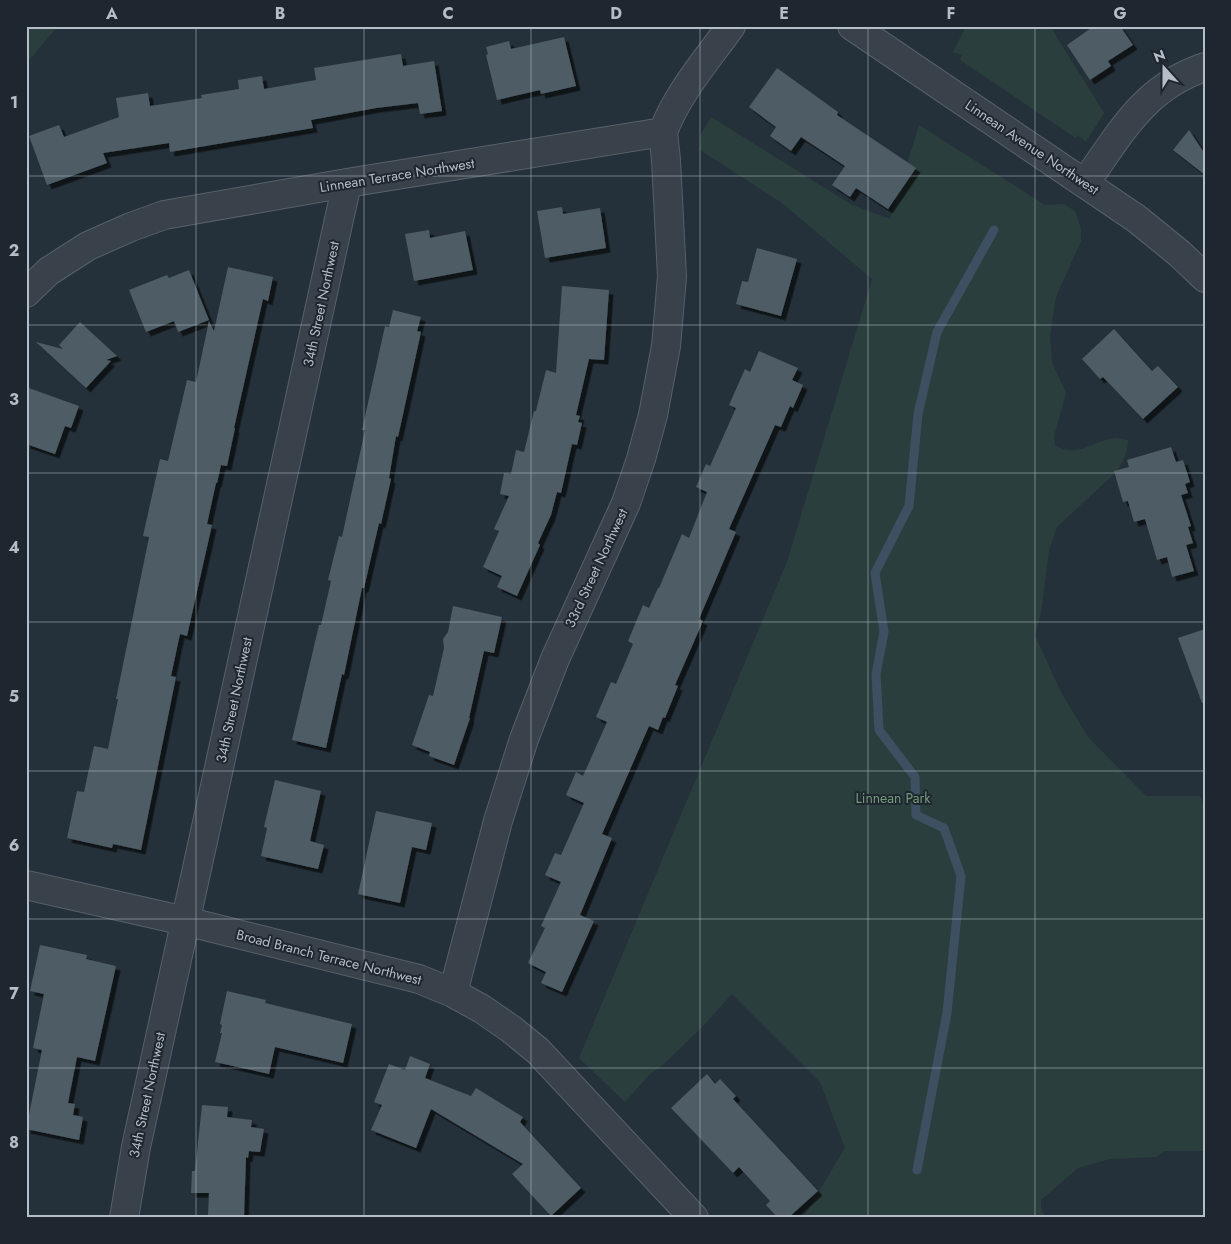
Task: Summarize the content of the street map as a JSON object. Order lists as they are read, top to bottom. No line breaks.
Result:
{"streets":{"street":["Linnean Avenue Northwest","Linnean Terrace Northwest","34th Street Northwest","33rd Street Northwest","Broad Branch Terrace Northwest"]},"crossings":[["Linnean Terrace Northwest","34th Street Northwest"],["Linnean Terrace Northwest","33rd Street Northwest"],["34th Street Northwest","Broad Branch Terrace Northwest"],["33rd Street Northwest","Broad Branch Terrace Northwest"]],"parks":["Linnean Park"],"north":"top","grid":{"columns":["A","B","C","D","E","F","G"],"rows":["1","2","3","4","5","6","7","8"]}}
